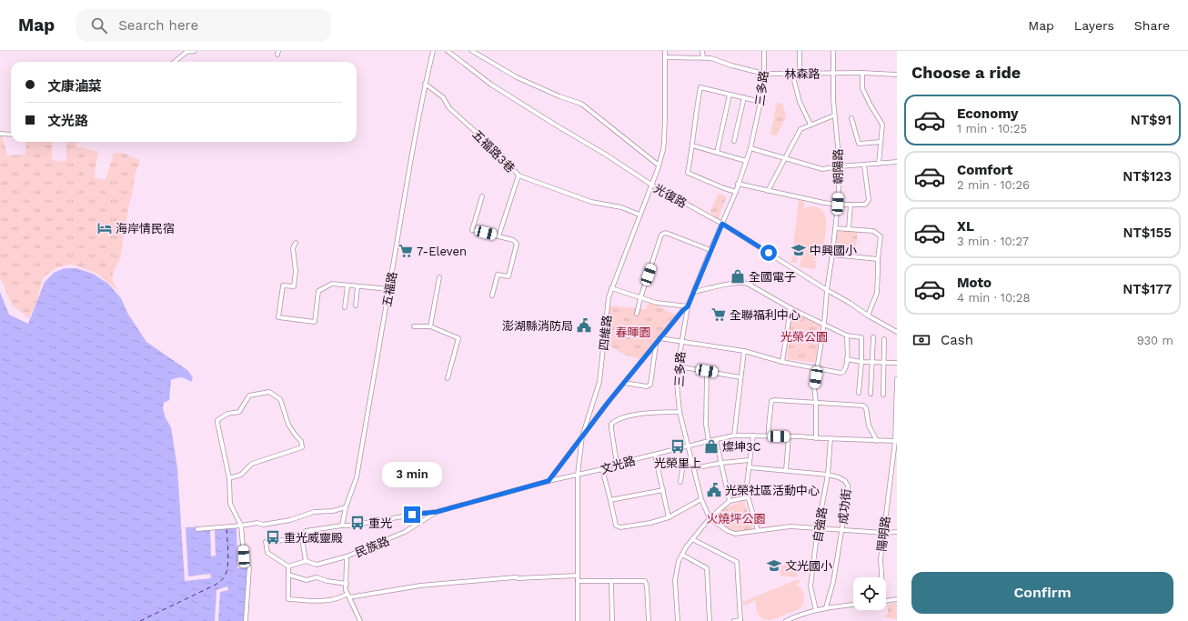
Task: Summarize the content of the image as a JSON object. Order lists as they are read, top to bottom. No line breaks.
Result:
{"streets":{"street":["林森路","三多路","五福路3巷","朝陽路","光復路","五福路","四維路","文光路","成功街","自強路","陽明路","民族路"]},"crossings":[["林森路","三多路"],["林森路","朝陽路"],["林森路","四維路"],["三多路","光復路"],["三多路","文光路"],["五福路3巷","五福路"],["五福路3巷","四維路"],["朝陽路","光復路"],["朝陽路","文光路"],["光復路","四維路"],["五福路","文光路"],["四維路","文光路"],["文光路","自強路"],["文光路","陽明路"],["文光路","民族路"],["成功街","自強路"]],"parks":["春暉園","光榮公園","火燒坪公園"],"places":{"hotel":["海岸情民宿"],"school or university":["中興國小","文光國小"],"supermarket":["7-Eleven","全聯福利中心"],"shop":["全國電子","燦坤3C"],"public building":["澎湖縣消防局","光榮社區活動中心"],"bus stop":["光榮里上","重光","重光威靈殿"]},"page":{"header":"Map","search":"Search here","nav":["Map","Layers","Share"],"heading":"Choose a ride","banner":["文康滷菜","文光路"],"list":[{"name":"Economy","note":"1 min · 10:25","value":"NT$91"},{"name":"Comfort","note":"2 min · 10:26","value":"NT$123"},{"name":"XL","note":"3 min · 10:27","value":"NT$155"},{"name":"Moto","note":"4 min · 10:28","value":"NT$177"}],"pay":["Cash","930 m"],"bubble":"3 min","buttons":"Confirm"}}
